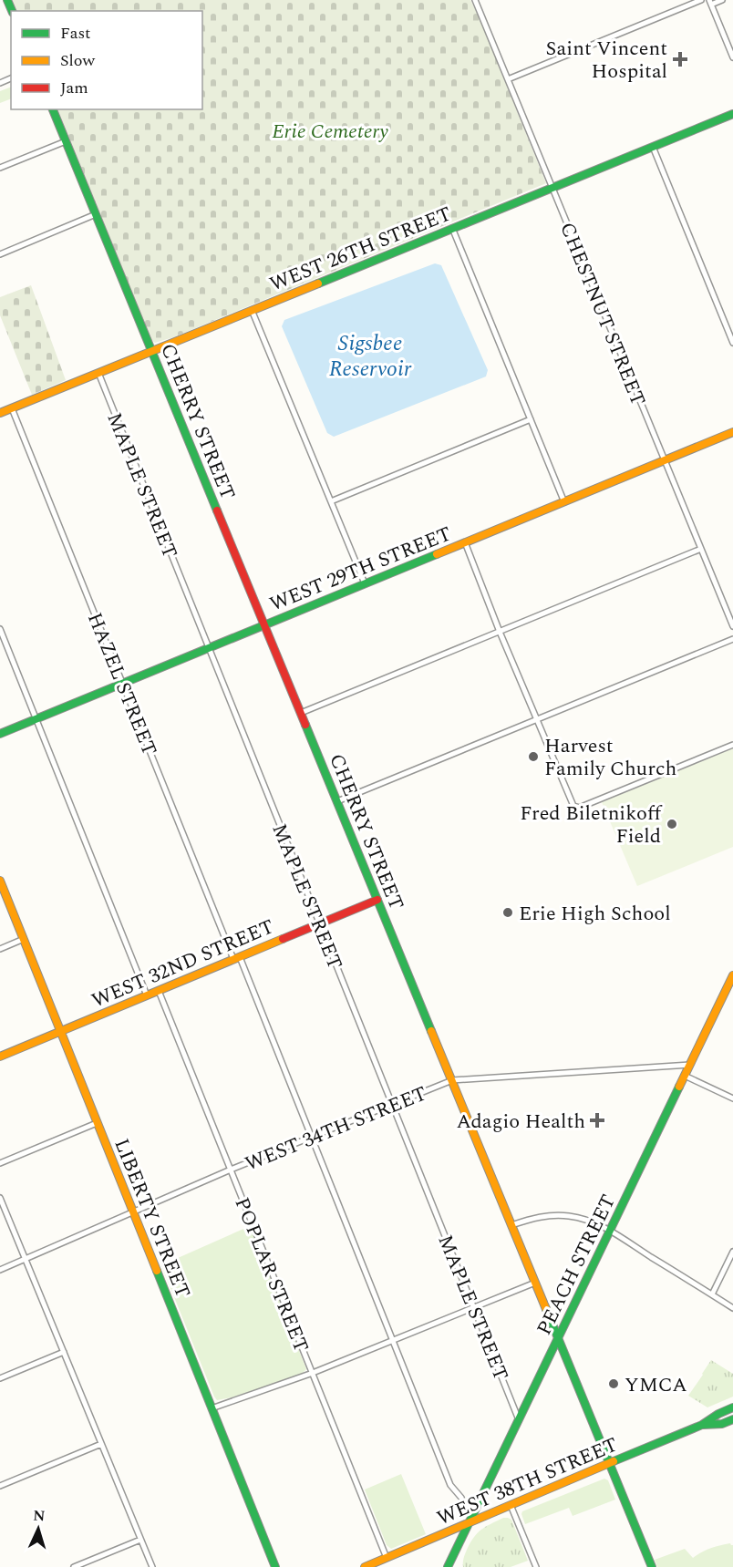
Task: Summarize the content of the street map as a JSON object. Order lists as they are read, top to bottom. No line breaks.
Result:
{"streets":{"street":["WEST 26TH STREET","CHESTNUT STREET","CHERRY STREET","MAPLE STREET","WEST 29TH STREET","HAZEL STREET","WEST 32ND STREET","WEST 34TH STREET","LIBERTY STREET","PEACH STREET","POPLAR STREET","WEST 38TH STREET"]},"crossings":[["WEST 26TH STREET","CHESTNUT STREET"],["WEST 26TH STREET","CHERRY STREET"],["WEST 26TH STREET","MAPLE STREET"],["WEST 26TH STREET","HAZEL STREET"],["CHESTNUT STREET","WEST 29TH STREET"],["CHERRY STREET","WEST 29TH STREET"],["CHERRY STREET","WEST 32ND STREET"],["CHERRY STREET","WEST 34TH STREET"],["CHERRY STREET","PEACH STREET"],["CHERRY STREET","WEST 38TH STREET"],["MAPLE STREET","WEST 29TH STREET"],["MAPLE STREET","WEST 32ND STREET"],["MAPLE STREET","WEST 34TH STREET"],["MAPLE STREET","PEACH STREET"],["WEST 29TH STREET","HAZEL STREET"],["HAZEL STREET","WEST 32ND STREET"],["HAZEL STREET","WEST 34TH STREET"],["WEST 32ND STREET","LIBERTY STREET"],["WEST 32ND STREET","POPLAR STREET"],["WEST 34TH STREET","LIBERTY STREET"],["WEST 34TH STREET","PEACH STREET"],["WEST 34TH STREET","POPLAR STREET"],["PEACH STREET","WEST 38TH STREET"],["POPLAR STREET","WEST 38TH STREET"]],"water":["Sigsbee Reservoir"],"parks":["Erie Cemetery"],"places":{"health":["Saint Vincent Hospital","Adagio Health"],"other":["Harvest Family Church","Fred Biletnikoff Field","Erie High School","YMCA"]},"legend":["Fast","Slow","Jam"],"north":"top"}
